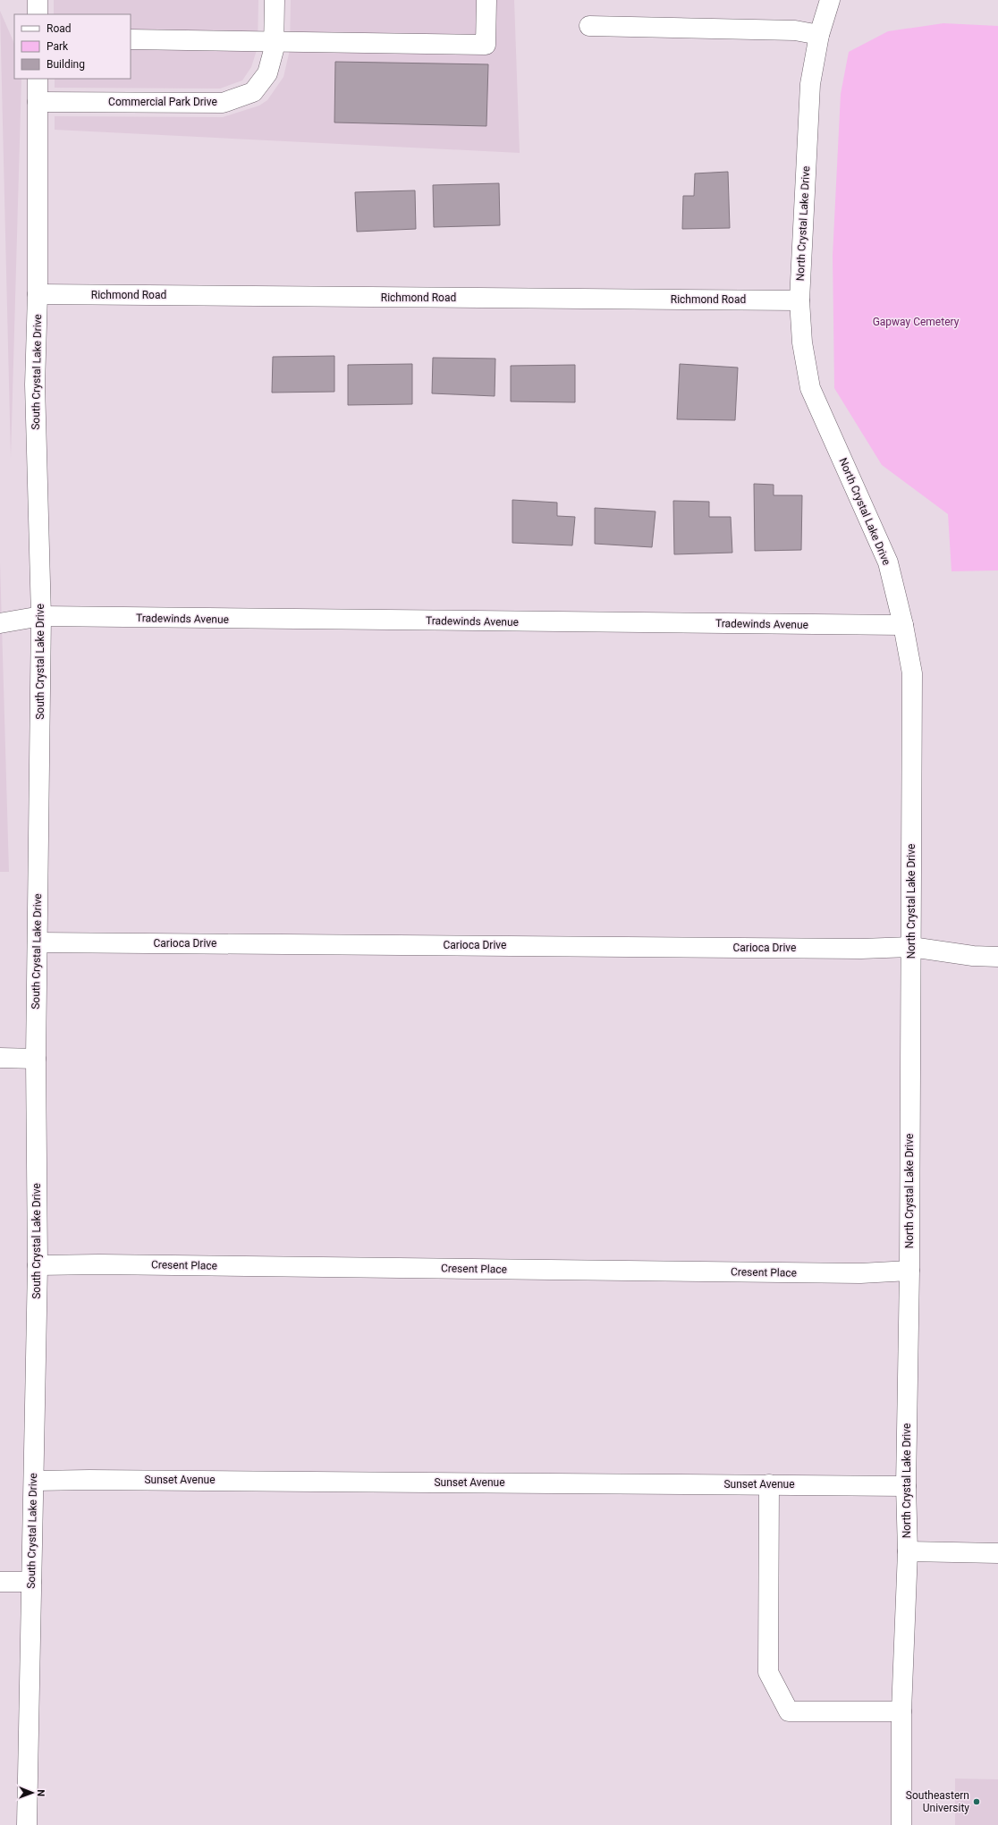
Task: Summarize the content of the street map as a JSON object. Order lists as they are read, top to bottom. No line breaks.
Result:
{"streets":{"street":["Commercial Park Drive","North Crystal Lake Drive","Richmond Road","South Crystal Lake Drive","Tradewinds Avenue","Carioca Drive","Cresent Place","Sunset Avenue"]},"crossings":[["Commercial Park Drive","South Crystal Lake Drive"],["North Crystal Lake Drive","Richmond Road"],["North Crystal Lake Drive","Tradewinds Avenue"],["North Crystal Lake Drive","Carioca Drive"],["North Crystal Lake Drive","Cresent Place"],["North Crystal Lake Drive","Sunset Avenue"],["Richmond Road","South Crystal Lake Drive"],["South Crystal Lake Drive","Tradewinds Avenue"],["South Crystal Lake Drive","Carioca Drive"],["South Crystal Lake Drive","Cresent Place"],["South Crystal Lake Drive","Sunset Avenue"]],"parks":["Gapway Cemetery"],"places":["Southeastern University"],"legend":["Road","Park","Building"],"north":"right"}
